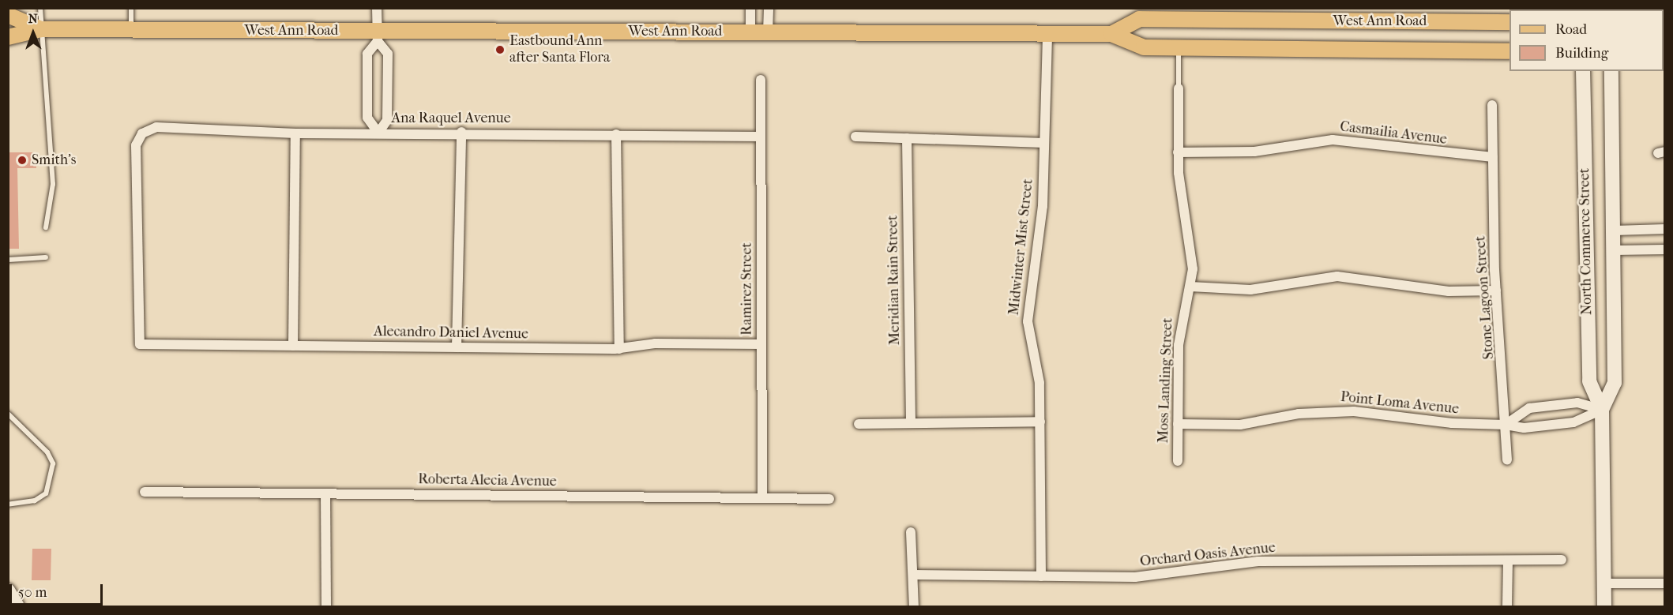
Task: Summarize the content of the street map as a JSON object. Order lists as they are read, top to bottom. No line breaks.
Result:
{"streets":{"main road":["West Ann Road","North Commerce Street"],"street":["Ana Raquel Avenue","Casmailia Avenue","Midwinter Mist Street","Meridian Rain Street","Ramirez Street","Stone Lagoon Street","Alecandro Daniel Avenue","Moss Landing Street","Point Loma Avenue","Roberta Alecia Avenue","Orchard Oasis Avenue"]},"crossings":[["West Ann Road","Midwinter Mist Street"],["West Ann Road","Moss Landing Street"],["Ana Raquel Avenue","Ramirez Street"],["Ana Raquel Avenue","Alecandro Daniel Avenue"],["Casmailia Avenue","Stone Lagoon Street"],["Casmailia Avenue","Moss Landing Street"],["North Commerce Street","Point Loma Avenue"],["Midwinter Mist Street","Orchard Oasis Avenue"],["Ramirez Street","Alecandro Daniel Avenue"],["Ramirez Street","Roberta Alecia Avenue"],["Stone Lagoon Street","Point Loma Avenue"],["Moss Landing Street","Point Loma Avenue"]],"places":["Eastbound Ann after Santa Flora","Smith's"],"legend":["Road","Building"],"scale_bar":"50 m","north":"top"}
